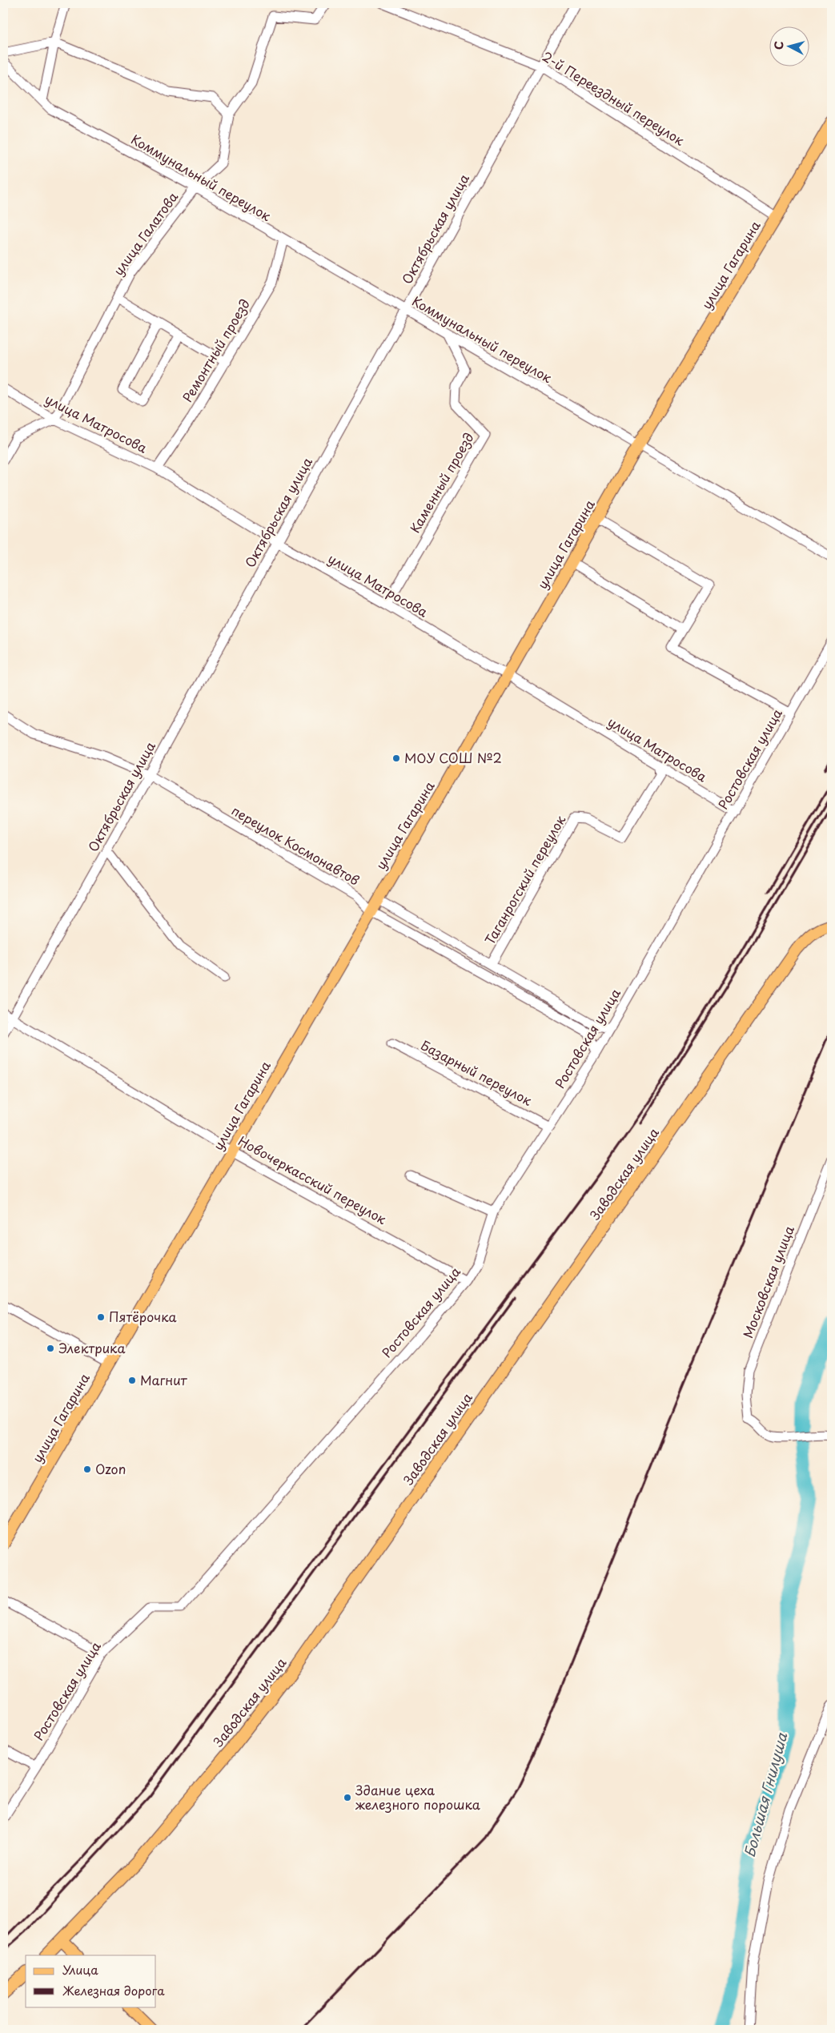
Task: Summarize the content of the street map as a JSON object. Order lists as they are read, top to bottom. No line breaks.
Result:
{"streets":{"main road":["улица Гагарина","Заводская улица"],"street":["2-й Переездный переулок","Коммунальный переулок","Октябрьская улица","улица Галатова","Ремонтный проезд","улица Матросова","Каменный проезд","Ростовская улица","переулок Космонавтов","Таганрогский переулок","Базарный переулок","Новочеркасский переулок","Московская улица"]},"crossings":[["2-й Переездный переулок","Октябрьская улица"],["2-й Переездный переулок","улица Гагарина"],["Коммунальный переулок","Октябрьская улица"],["Коммунальный переулок","улица Галатова"],["Коммунальный переулок","улица Гагарина"],["Коммунальный переулок","Ремонтный проезд"],["Коммунальный переулок","Каменный проезд"],["Октябрьская улица","улица Матросова"],["Октябрьская улица","переулок Космонавтов"],["Октябрьская улица","Новочеркасский переулок"],["улица Галатова","улица Матросова"],["улица Гагарина","улица Матросова"],["улица Гагарина","переулок Космонавтов"],["улица Гагарина","Новочеркасский переулок"],["Ремонтный проезд","улица Матросова"],["улица Матросова","Каменный проезд"],["улица Матросова","Ростовская улица"],["улица Матросова","Таганрогский переулок"],["Ростовская улица","переулок Космонавтов"],["Ростовская улица","Базарный переулок"],["Ростовская улица","Новочеркасский переулок"]],"water":["Большая Гнилуша"],"places":["МОУ СОШ №2","Пятёрочка","Электрика","Магнит","Ozon","Здание цеха железного порошка"],"legend":["Улица","Железная дорога"],"north":"left"}
